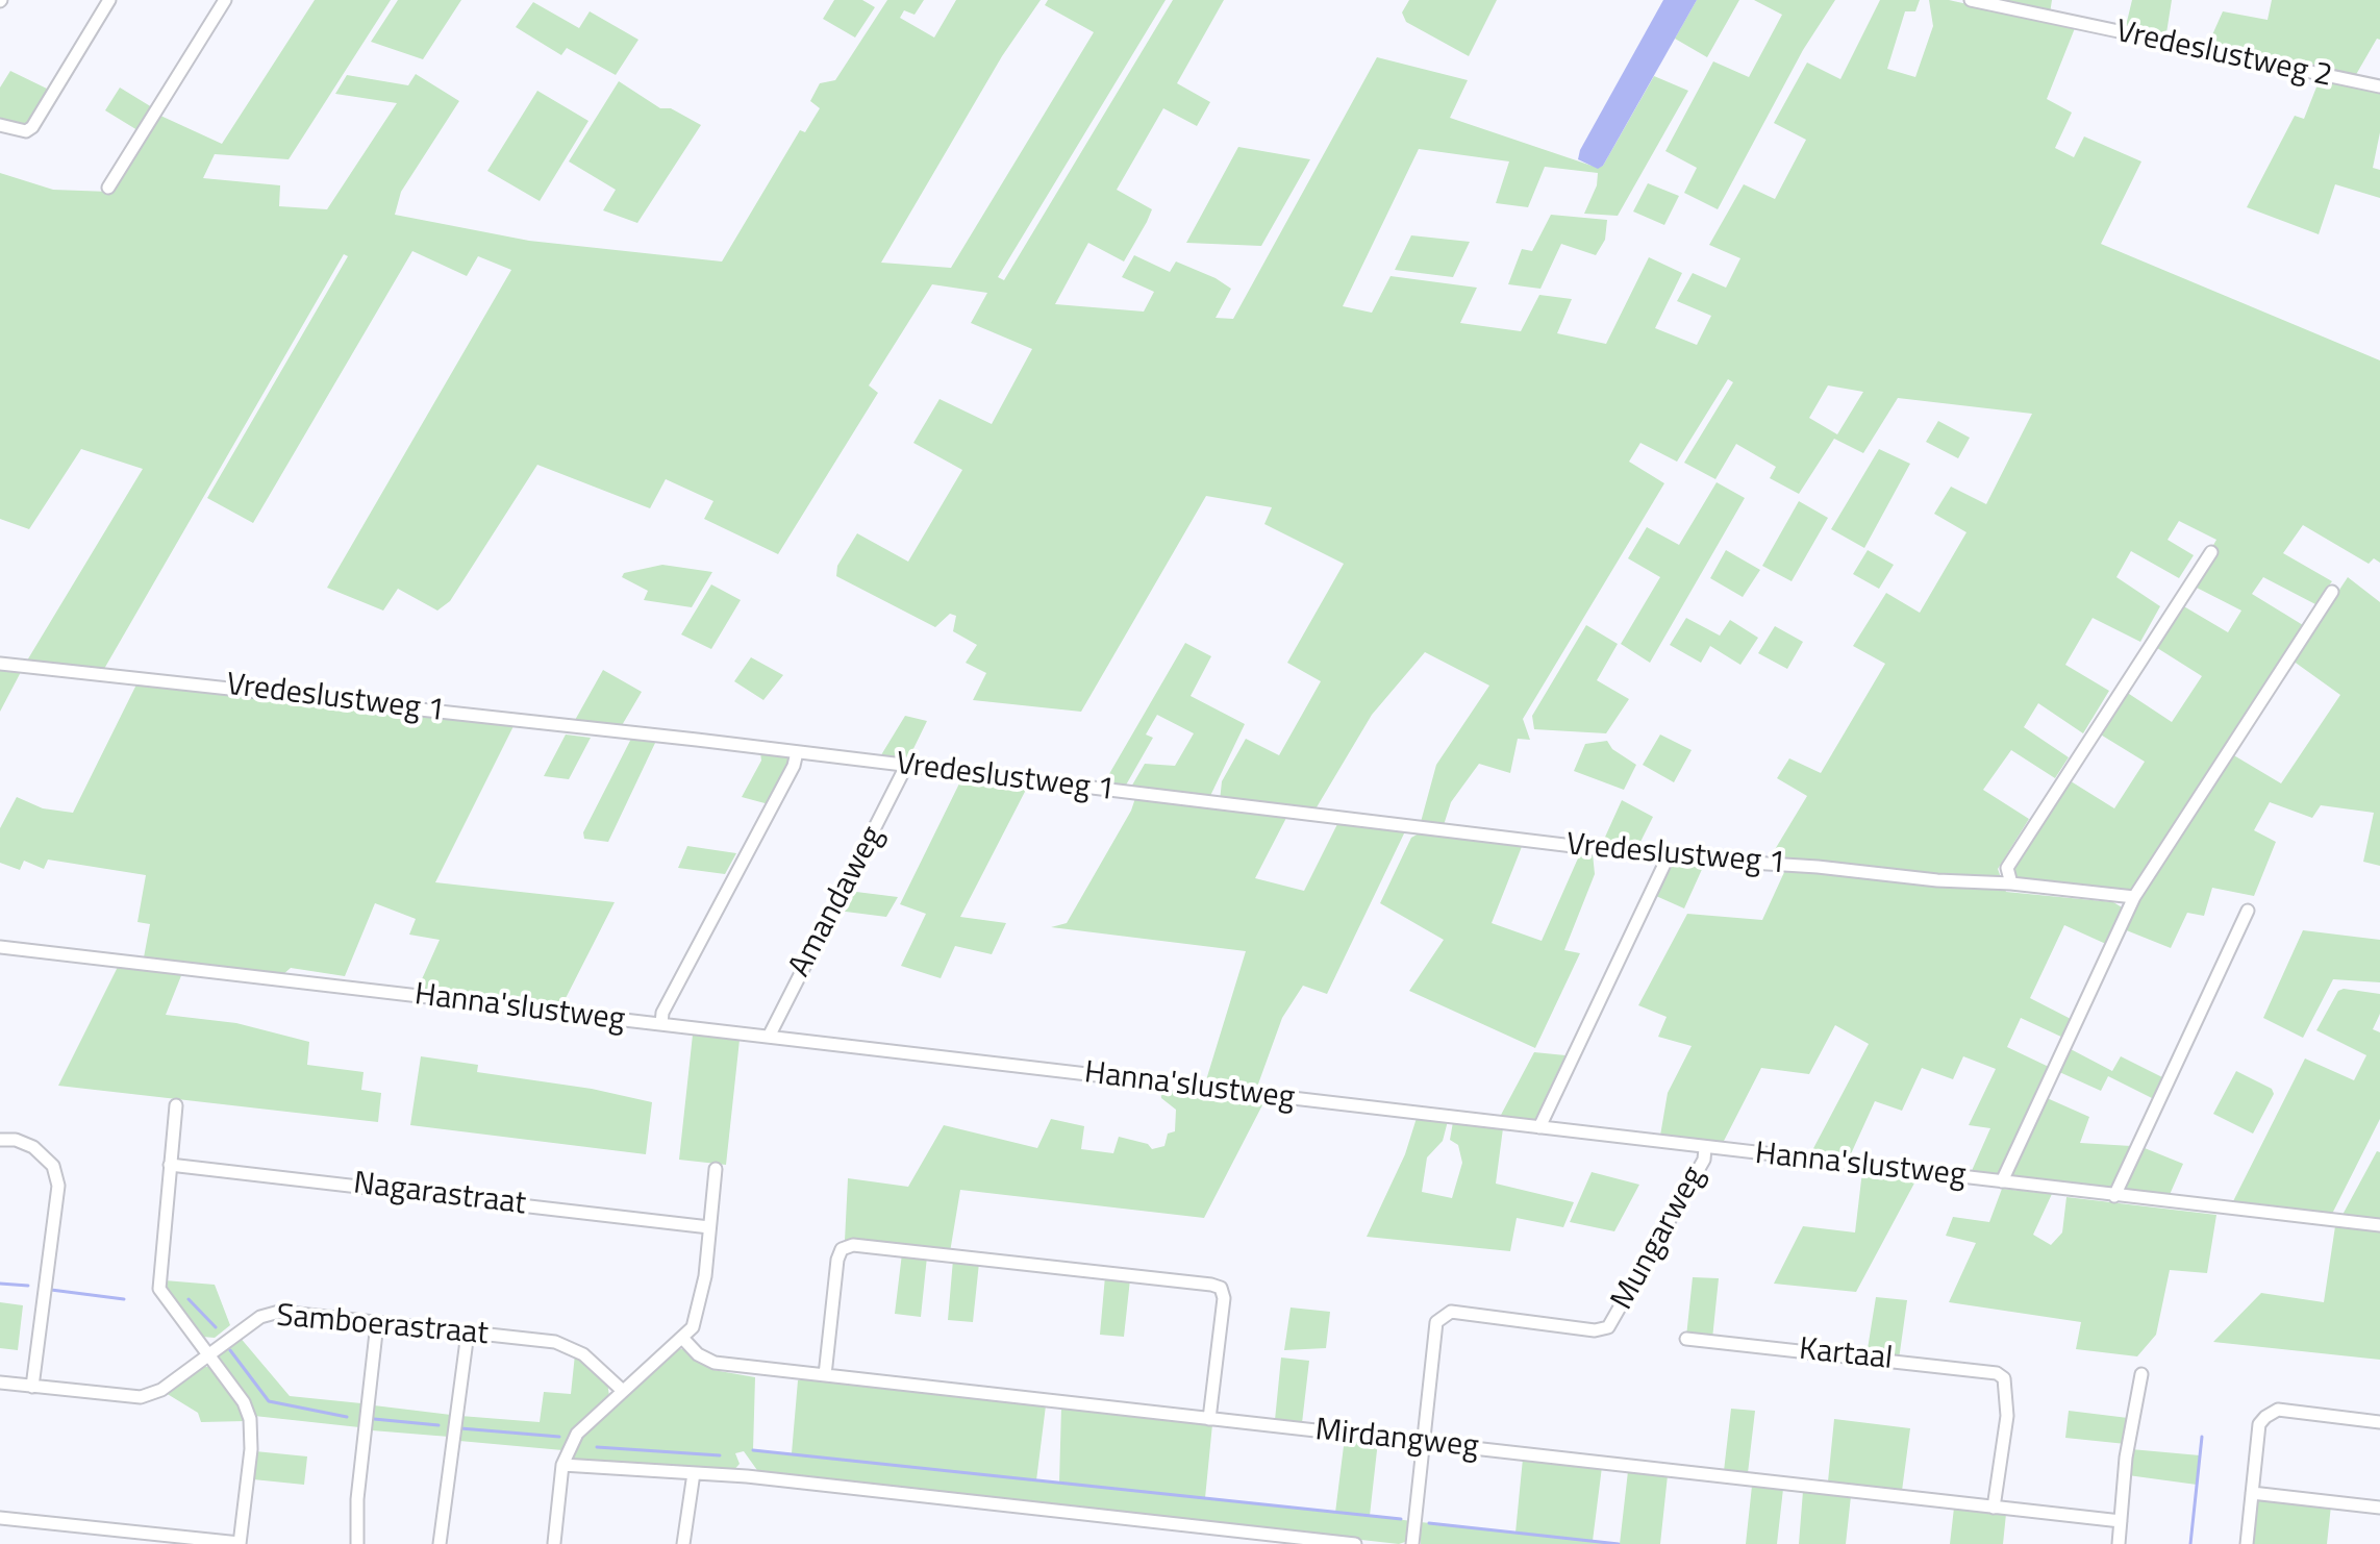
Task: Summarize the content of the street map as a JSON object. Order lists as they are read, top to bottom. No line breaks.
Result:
{"streets":{"street":["Vredeslustweg 2","Vredeslustweg 1","Amandaweg","Hanna'slustweg","Nagarastraat","Mungarweg","Samboerastraat","Kartaal","Mirdangweg"]},"crossings":[["Vredeslustweg 1","Amandaweg"],["Amandaweg","Hanna'slustweg"],["Hanna'slustweg","Mungarweg"],["Mungarweg","Mirdangweg"],["Kartaal","Mirdangweg"]]}
